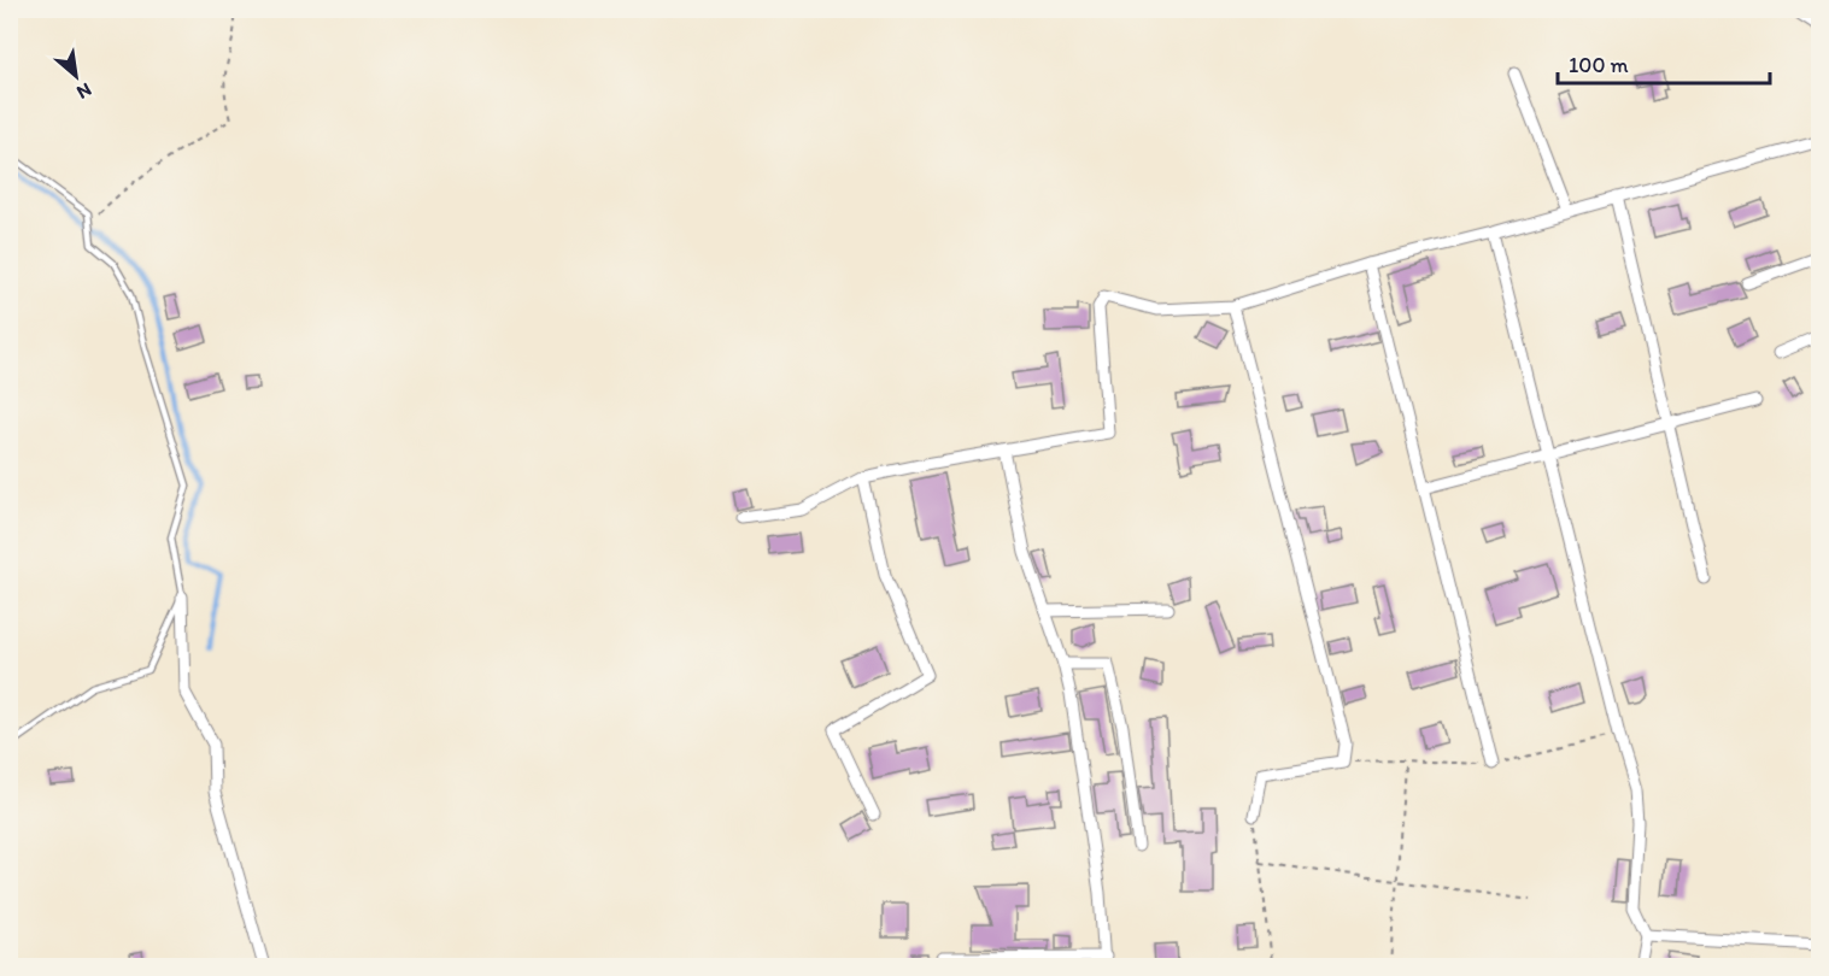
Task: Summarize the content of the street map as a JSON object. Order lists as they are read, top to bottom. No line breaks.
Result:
{"scale_bar":"100 m","north":"bottom right"}
